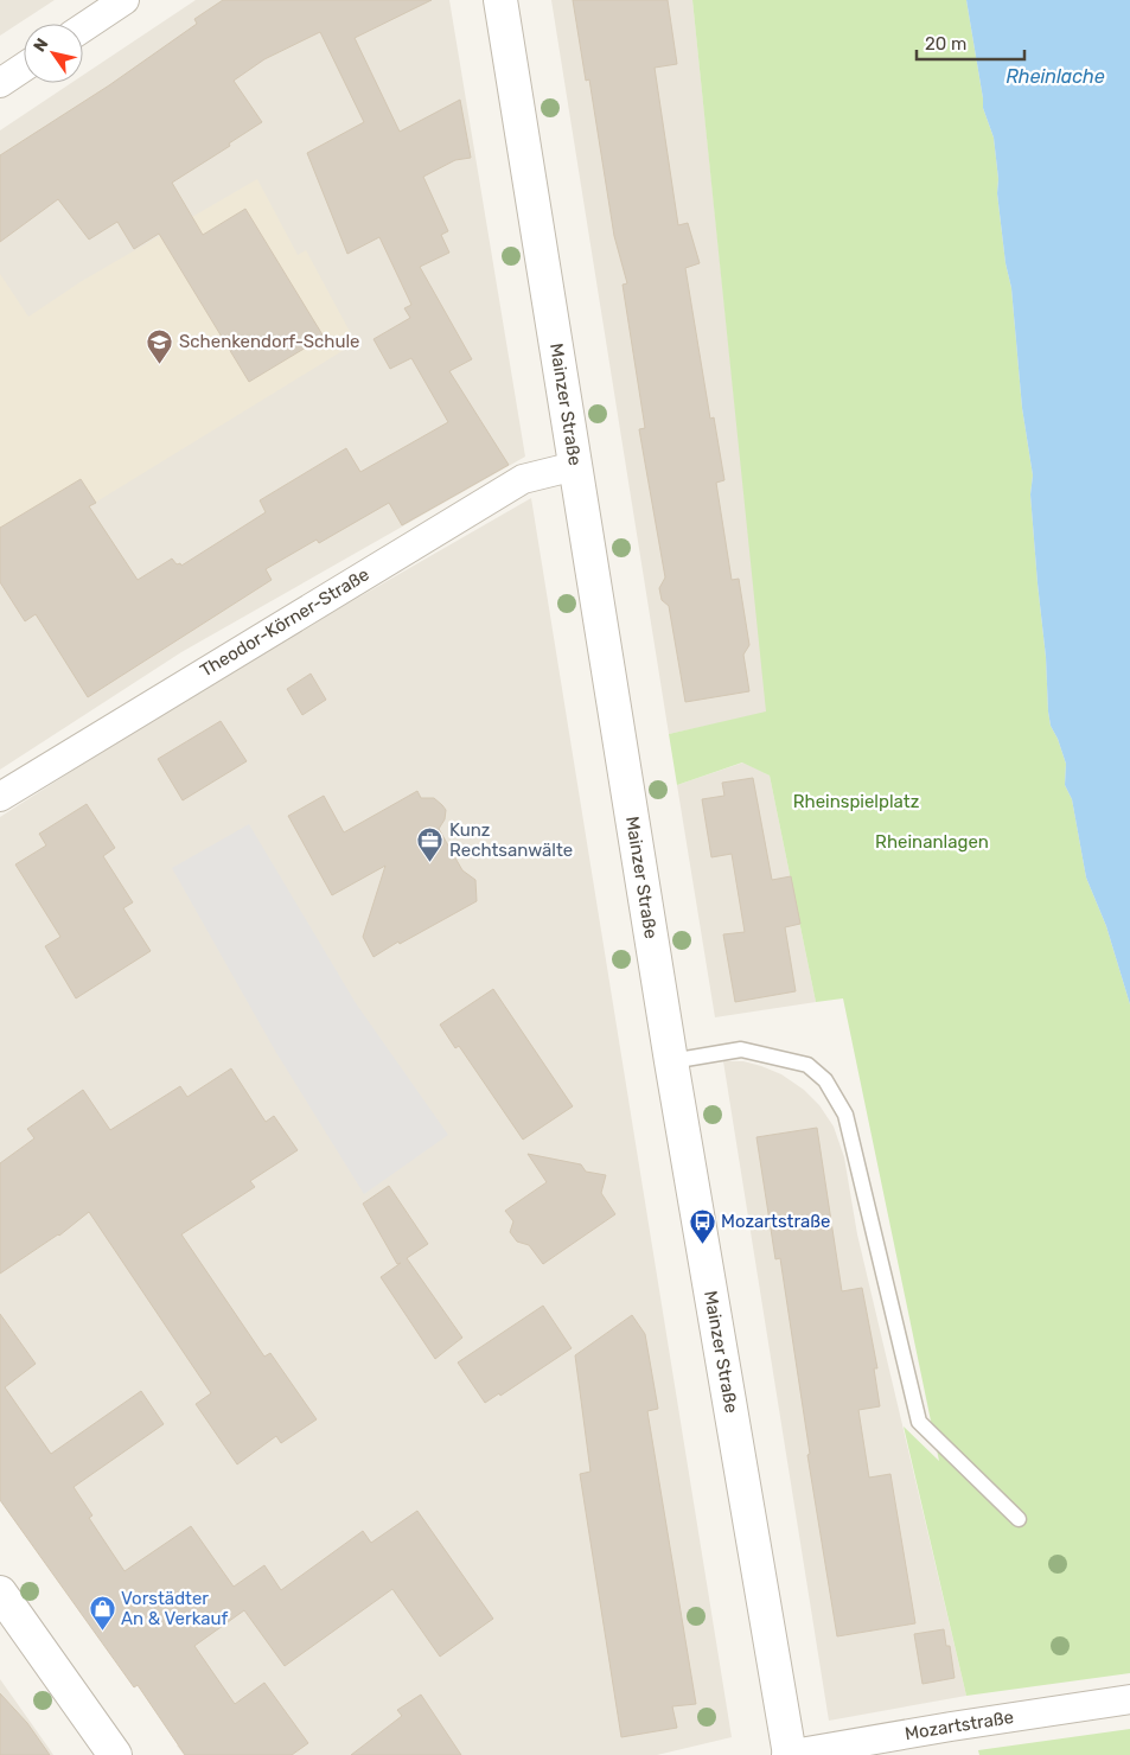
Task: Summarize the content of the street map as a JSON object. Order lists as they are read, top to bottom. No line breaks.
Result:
{"streets":{"street":["Mainzer Straße","Theodor-Körner-Straße","Mozartstraße"]},"crossings":[["Mainzer Straße","Theodor-Körner-Straße"],["Mainzer Straße","Mozartstraße"]],"water":["Rheinlache"],"parks":["Rheinspielplatz","Rheinanlagen"],"places":{"school or university":["Schenkendorf-Schule"],"office":["Kunz Rechtsanwälte"],"bus stop":["Mozartstraße"],"shop":["Vorstädter An & Verkauf"]},"scale_bar":"20 m","north":"top left"}
